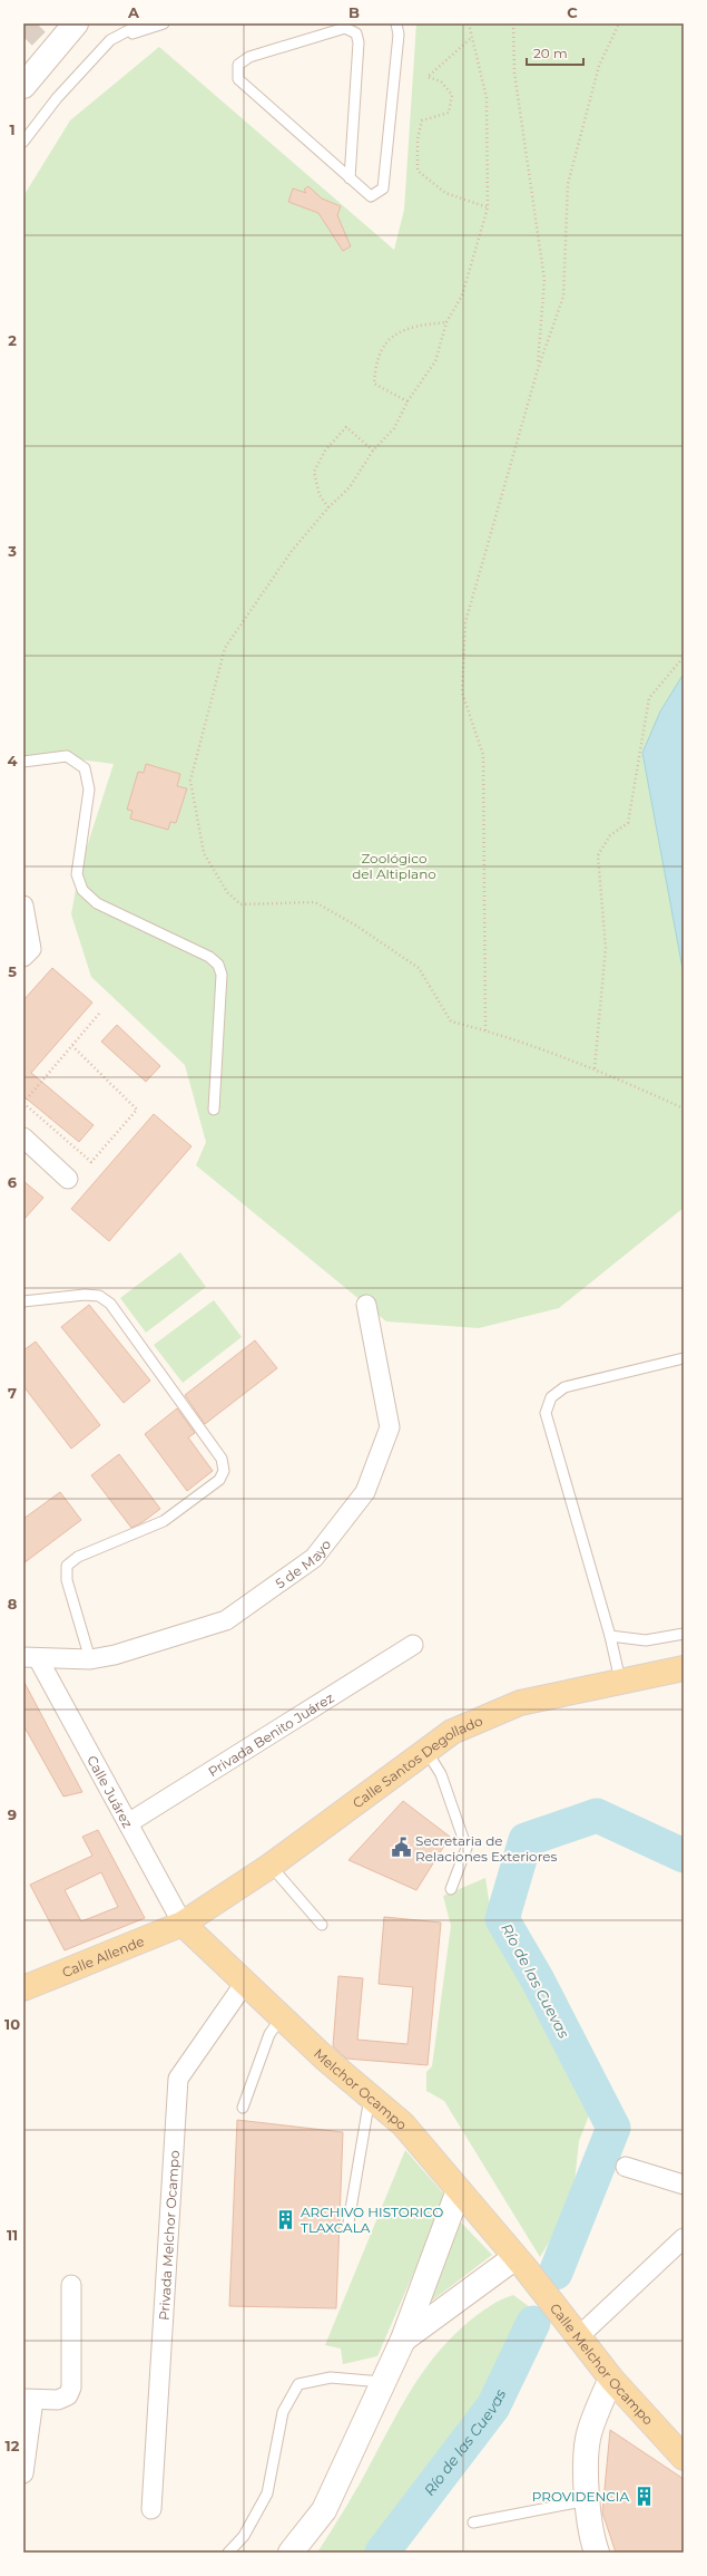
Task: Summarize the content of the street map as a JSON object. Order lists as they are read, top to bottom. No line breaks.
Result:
{"streets":{"main road":["Calle Santos Degollado","Calle Allende","Melchor Ocampo","Calle Melchor Ocampo"],"street":["5 de Mayo","Privada Benito Juárez","Calle Juárez","Privada Melchor Ocampo"]},"crossings":[["5 de Mayo","Calle Juárez"],["Privada Benito Juárez","Calle Juárez"],["Calle Santos Degollado","Calle Juárez"],["Calle Santos Degollado","Calle Allende"],["Calle Santos Degollado","Melchor Ocampo"],["Calle Juárez","Calle Allende"],["Calle Juárez","Melchor Ocampo"],["Calle Allende","Melchor Ocampo"],["Melchor Ocampo","Privada Melchor Ocampo"],["Melchor Ocampo","Calle Melchor Ocampo"]],"water":["Río de las Cuevas"],"parks":["Zoológico del Altiplano"],"places":{"public building":["Secretaria de Relaciones Exteriores"],"building":["ARCHIVO HISTORICO TLAXCALA","PROVIDENCIA"]},"scale_bar":"20 m","grid":{"columns":["A","B","C"],"rows":["1","2","3","4","5","6","7","8","9","10","11","12"]}}
